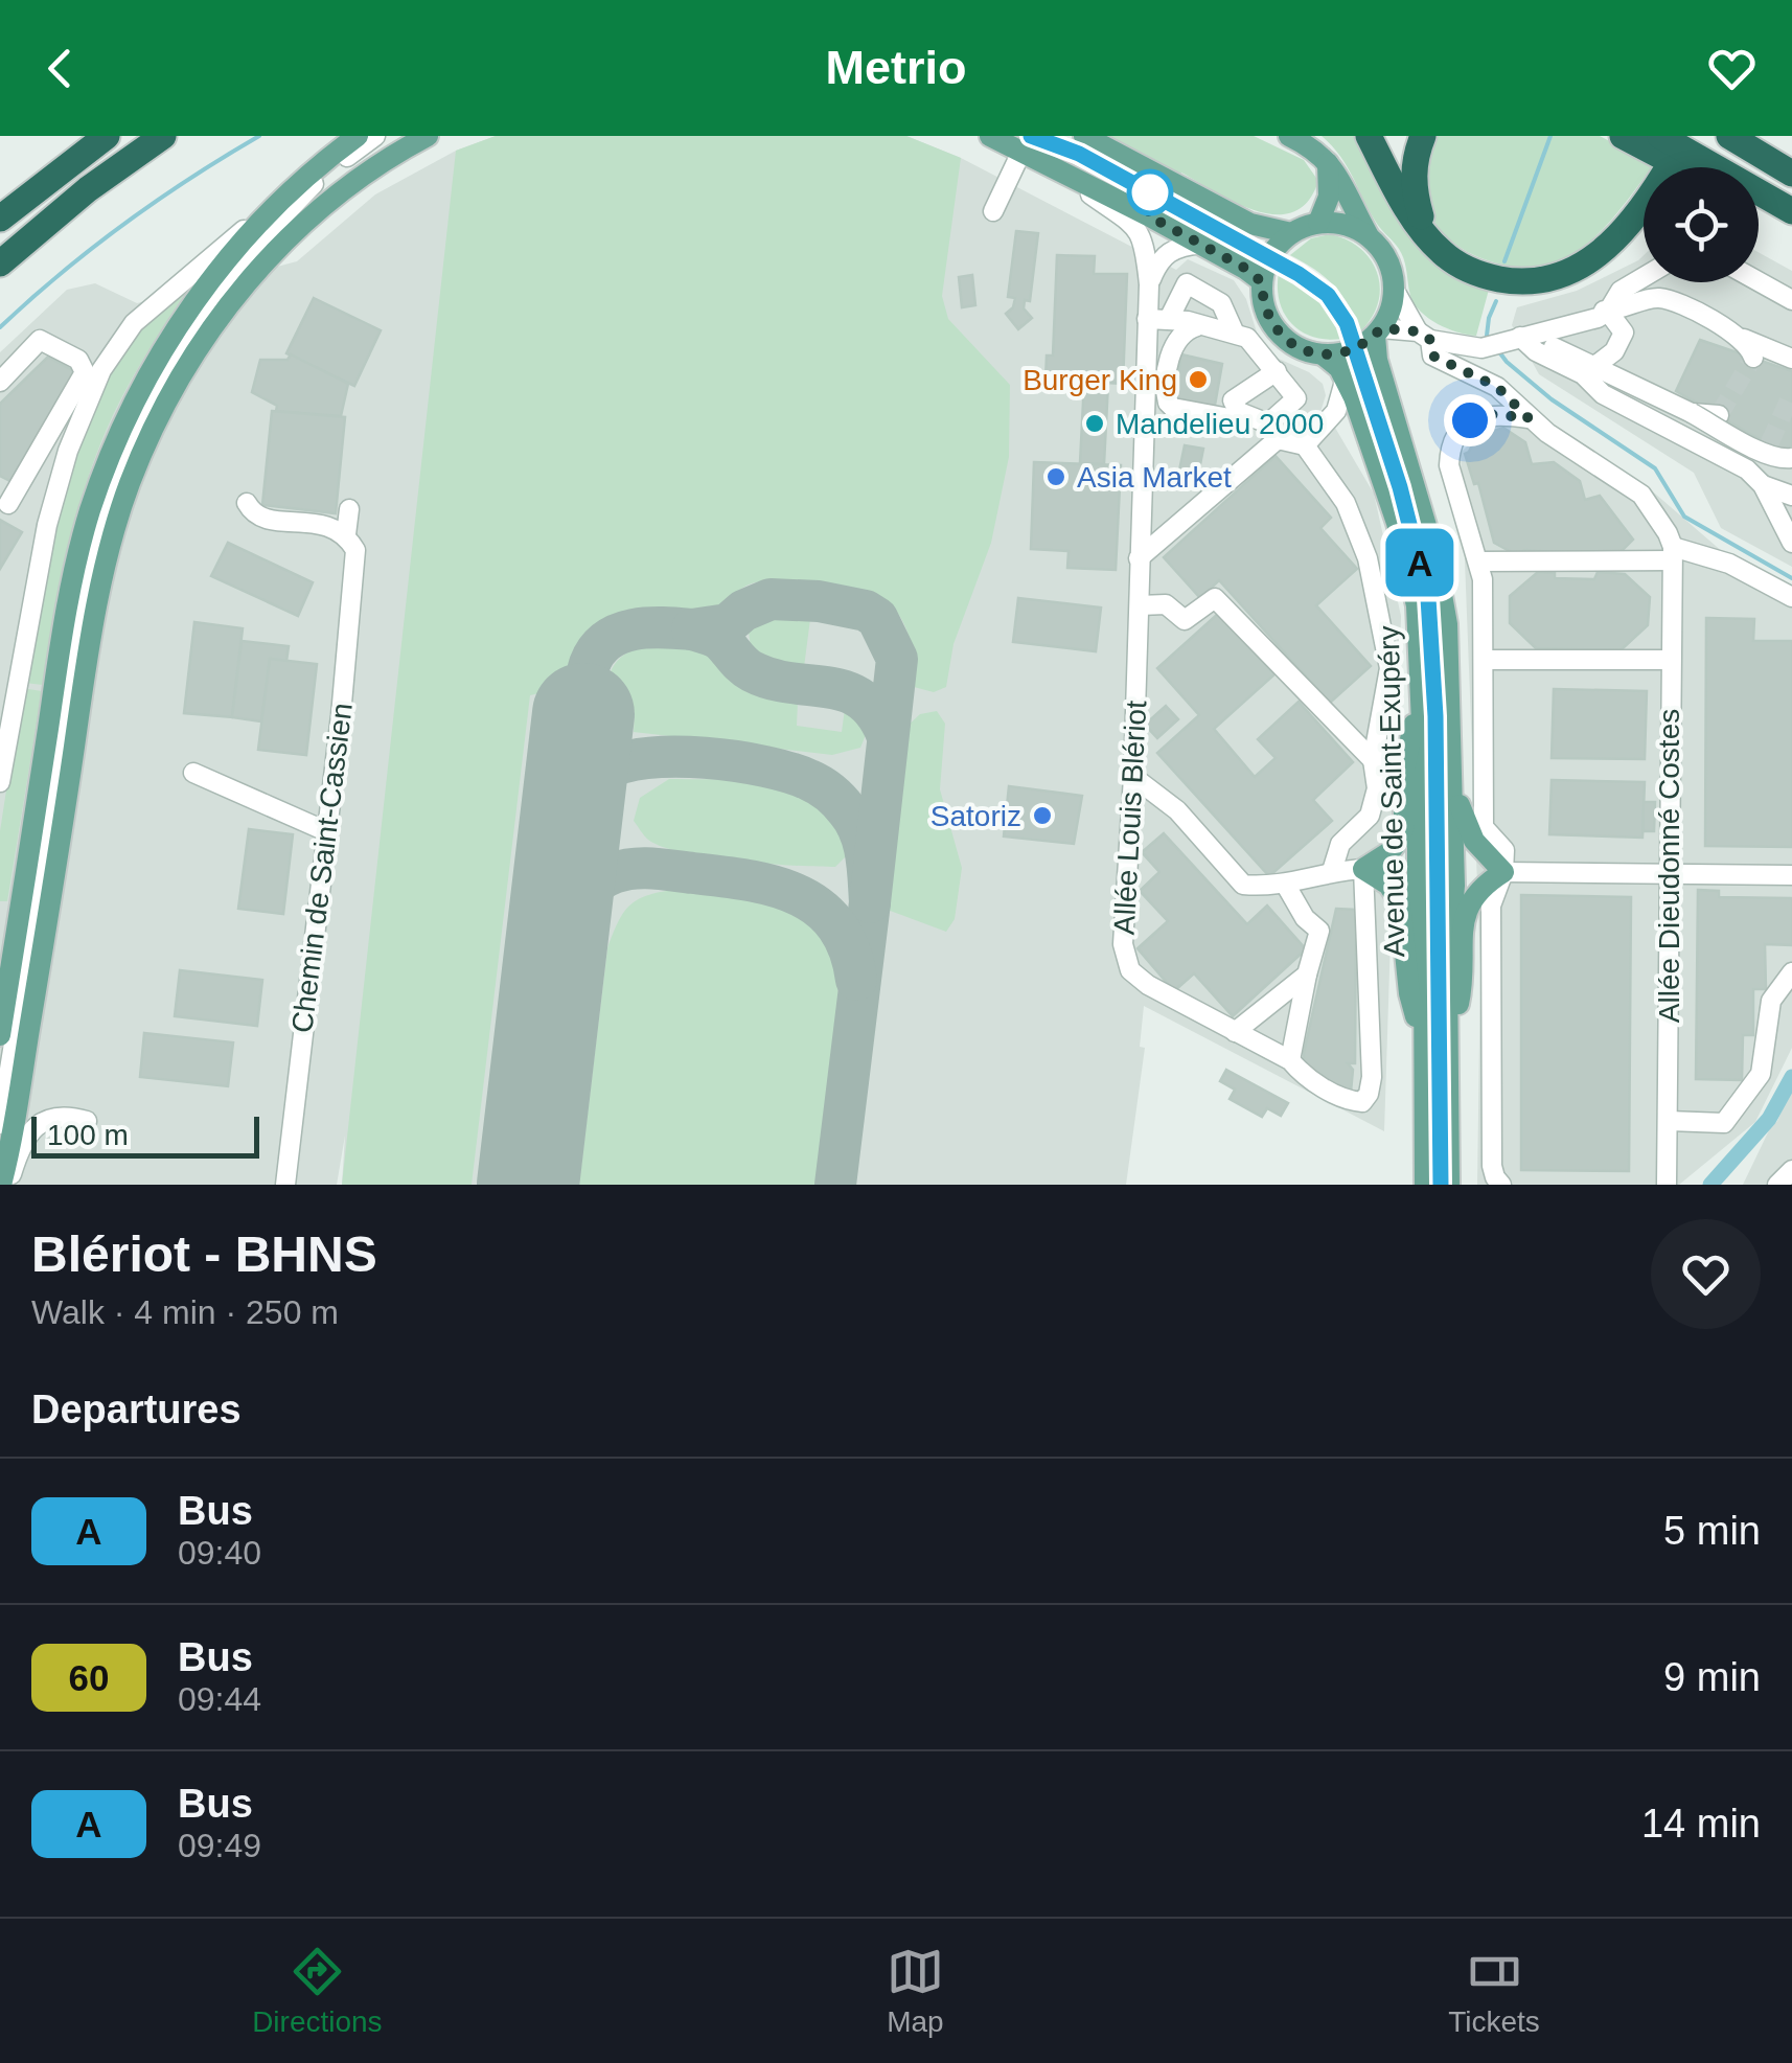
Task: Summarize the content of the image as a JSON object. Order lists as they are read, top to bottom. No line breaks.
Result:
{"streets":{"main road":["Avenue de Saint-Exupéry"],"street":["Allée Louis Blériot","Allée Dieudonné Costes","Chemin de Saint-Cassien"]},"places":["Burger King","Mandelieu 2000","Asia Market","Satoriz"],"lines":["bus line A"],"scale_bar":"100 m","page":{"header":"Metrio","on_map":"A","scale":"100 m","heading":[["Blériot - BHNS","Walk · 4 min · 250 m"],"Departures"],"list":[{"mark":"A","name":"Bus","note":"09:40","value":"5 min"},{"mark":"60","name":"Bus","note":"09:44","value":"9 min"},{"mark":"A","name":"Bus","note":"09:49","value":"14 min"}],"tabs":["Directions","Map","Tickets"]}}
